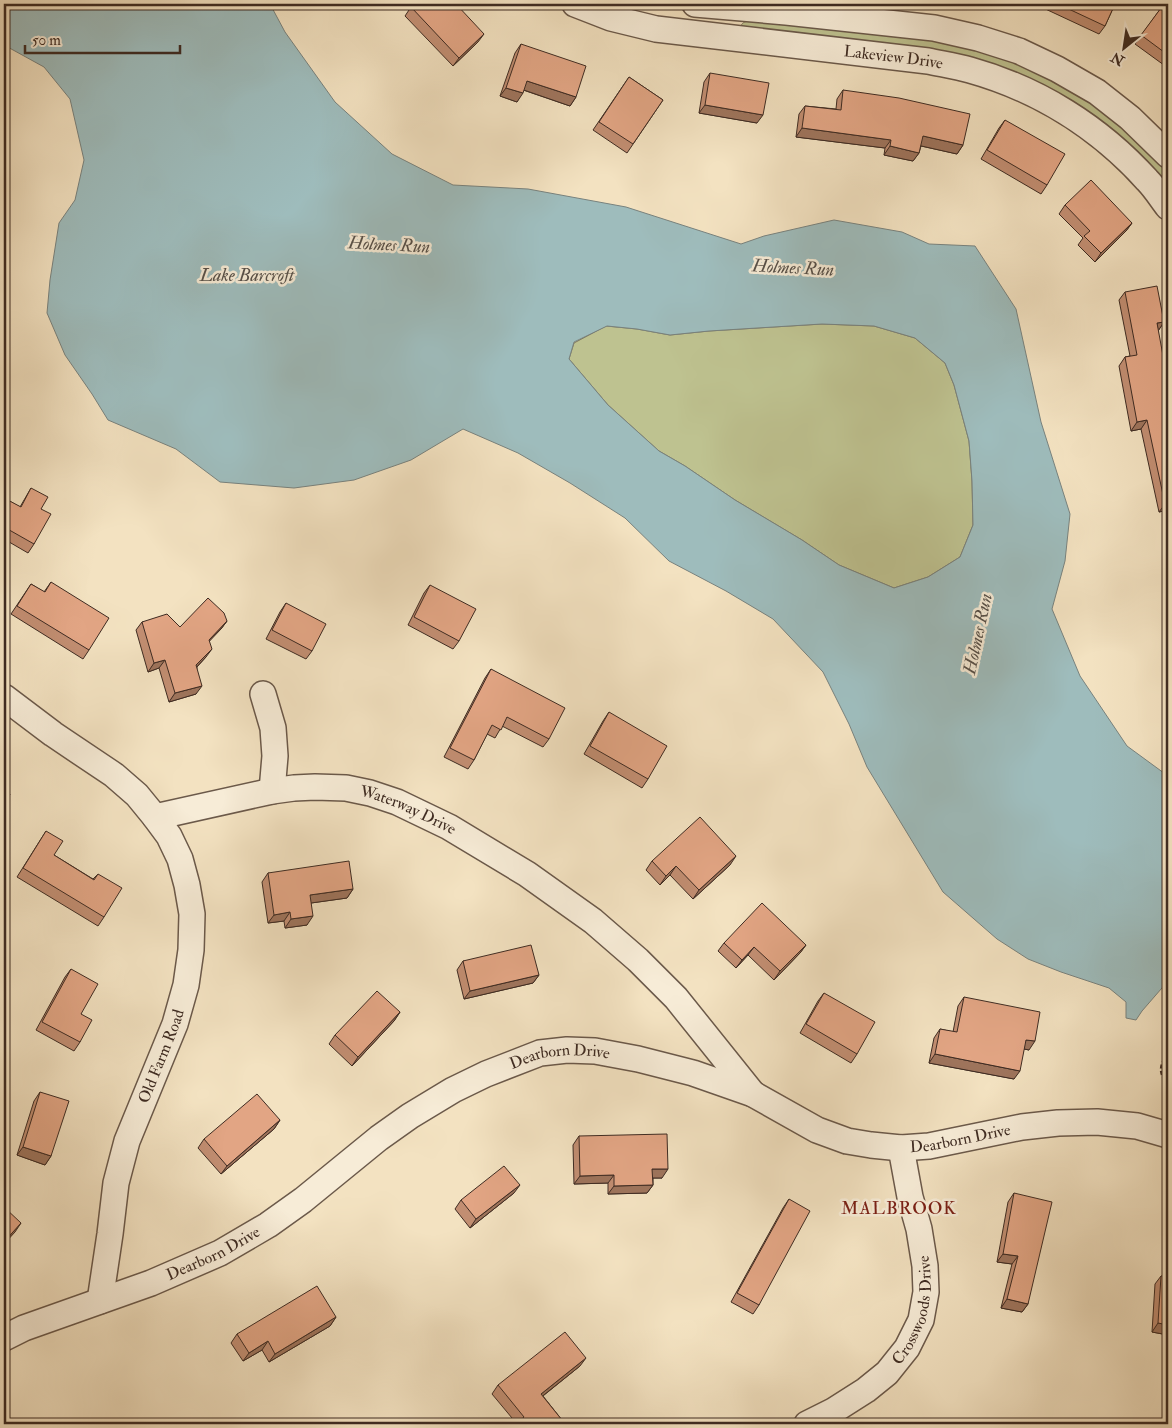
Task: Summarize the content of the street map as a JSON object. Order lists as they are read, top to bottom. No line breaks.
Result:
{"streets":{"street":["Lakeview Drive","Waterway Drive","Old Farm Road","Dearborn Drive","Crosswoods Drive"]},"crossings":[["Waterway Drive","Old Farm Road"],["Waterway Drive","Dearborn Drive"],["Old Farm Road","Dearborn Drive"],["Dearborn Drive","Crosswoods Drive"]],"districts":["MALBROOK"],"water":["Holmes Run","Lake Barcroft"],"scale_bar":"50 m","north":"bottom left"}
